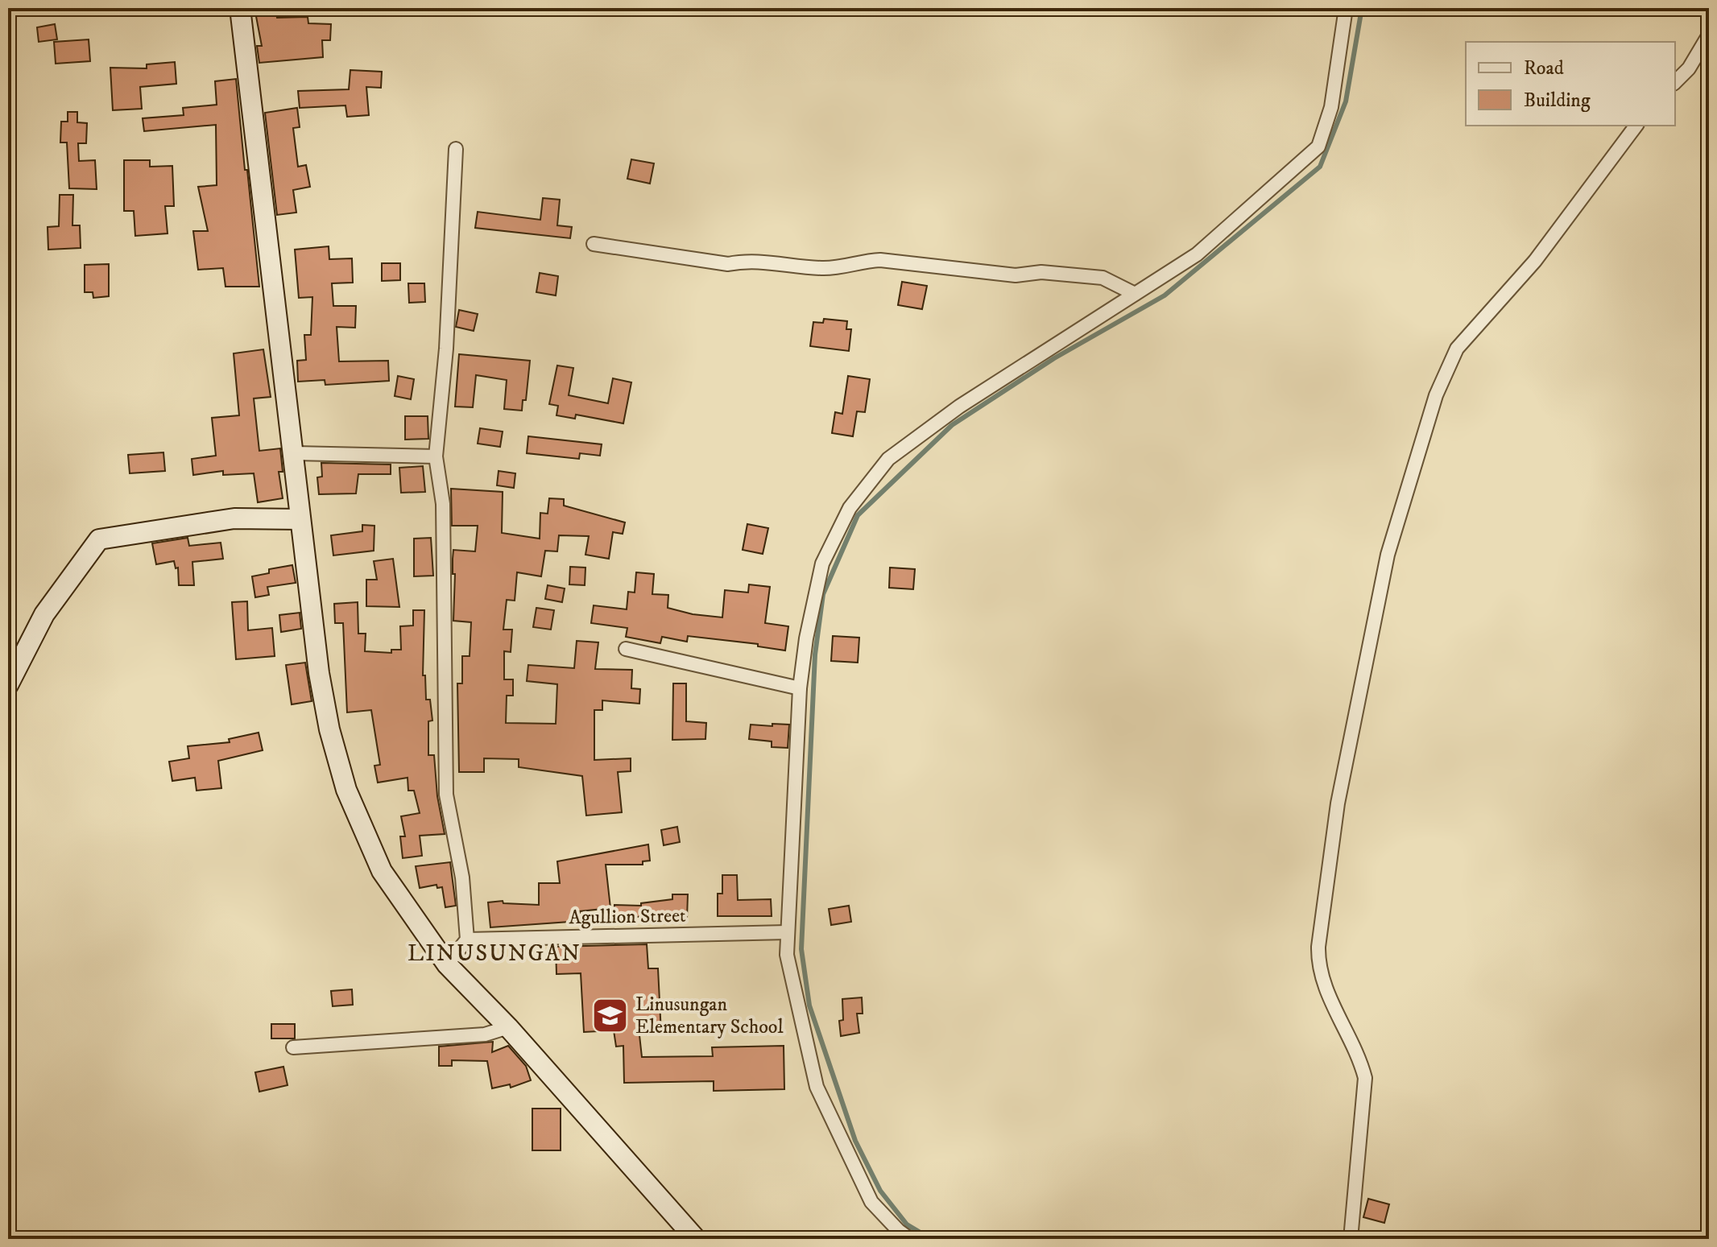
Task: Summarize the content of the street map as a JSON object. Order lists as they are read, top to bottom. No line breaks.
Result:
{"streets":{"street":["Agullion Street"]},"districts":["LINUSUNGAN"],"places":{"school or university":["Linusungan Elementary School"]},"legend":["Road","Building"]}
